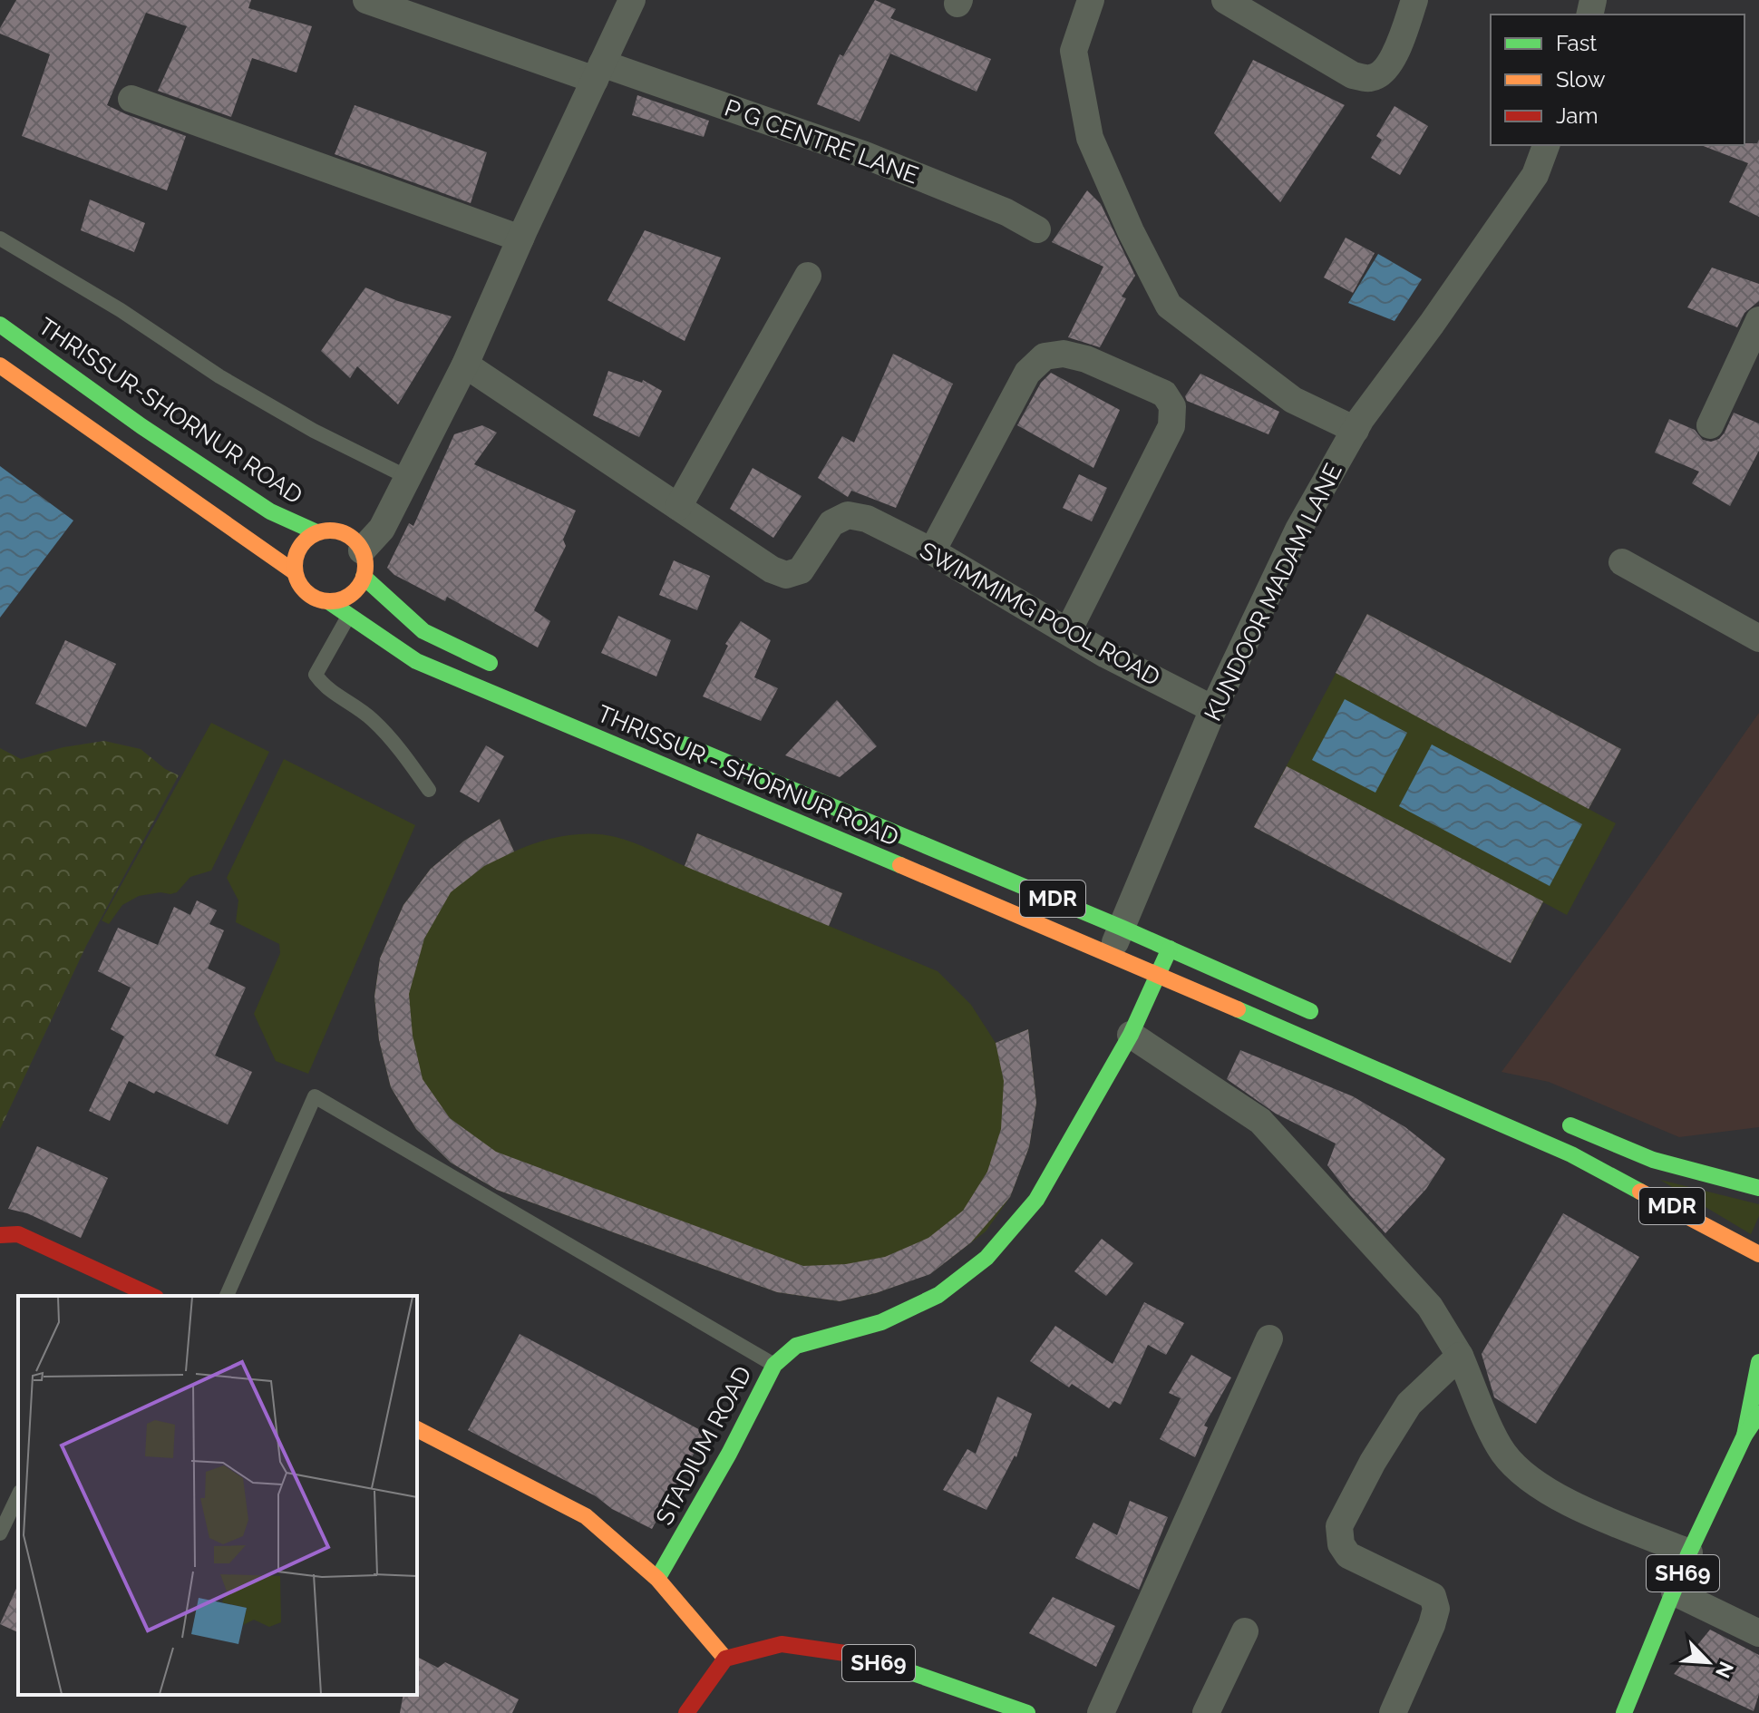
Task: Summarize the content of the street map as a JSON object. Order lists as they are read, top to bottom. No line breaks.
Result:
{"streets":{"main road":["THRISSUR-SHORNUR ROAD","THRISSUR - SHORNUR ROAD","MDR","STADIUM ROAD","SH69"],"street":["P G CENTRE LANE","KUNDOOR MADAM LANE","SWIMMIMG POOL ROAD"]},"crossings":[["THRISSUR-SHORNUR ROAD","THRISSUR - SHORNUR ROAD"],["KUNDOOR MADAM LANE","SWIMMIMG POOL ROAD"],["KUNDOOR MADAM LANE","THRISSUR - SHORNUR ROAD"],["KUNDOOR MADAM LANE","MDR"],["THRISSUR - SHORNUR ROAD","MDR"],["THRISSUR - SHORNUR ROAD","STADIUM ROAD"],["MDR","STADIUM ROAD"]],"legend":["Fast","Slow","Jam"],"north":"bottom right"}
